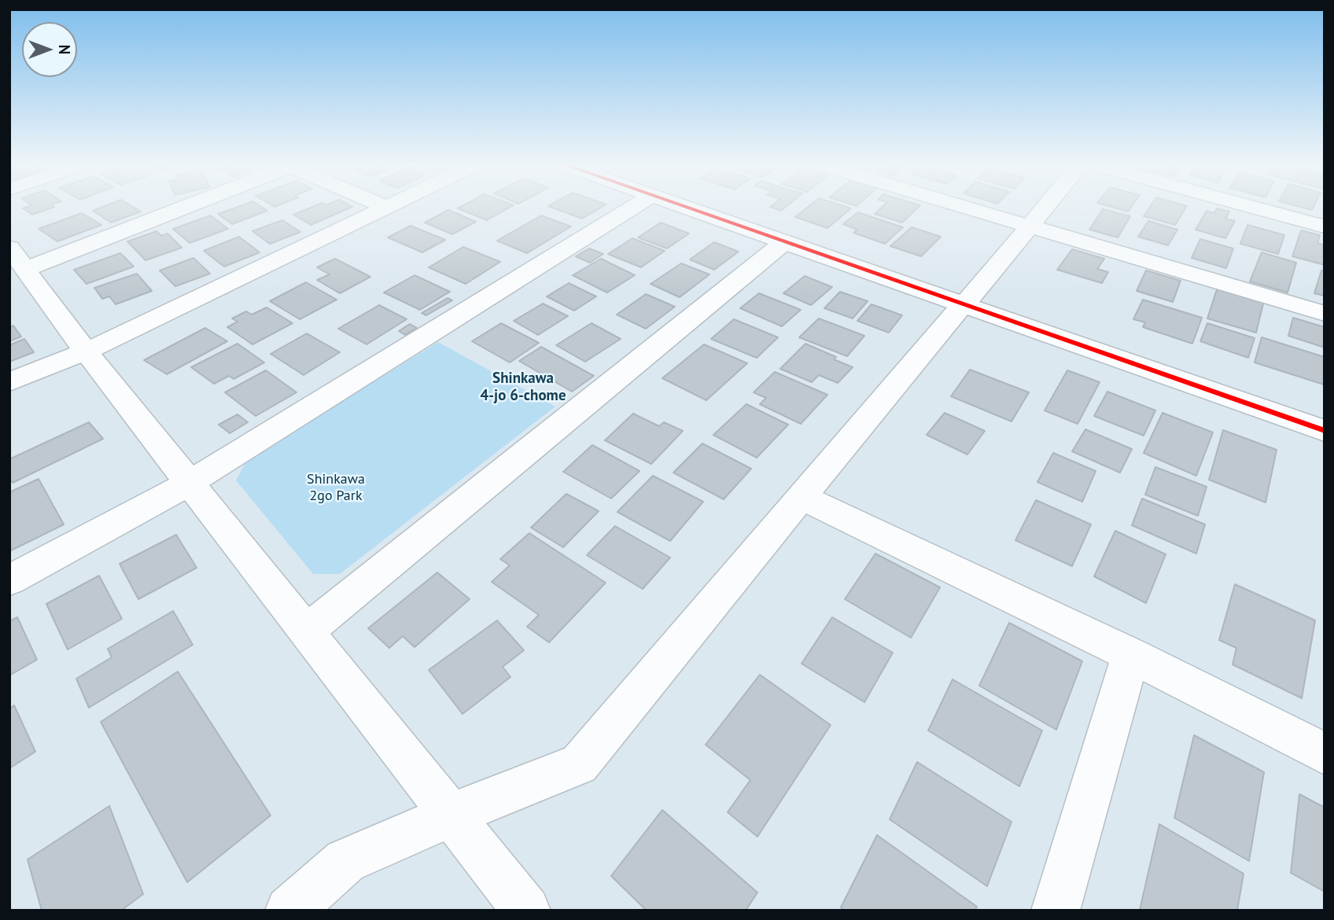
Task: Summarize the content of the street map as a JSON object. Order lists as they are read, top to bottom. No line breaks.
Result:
{"districts":["Shinkawa 4-jo 6-chome"],"parks":["Shinkawa 2go Park"],"north":"right"}
